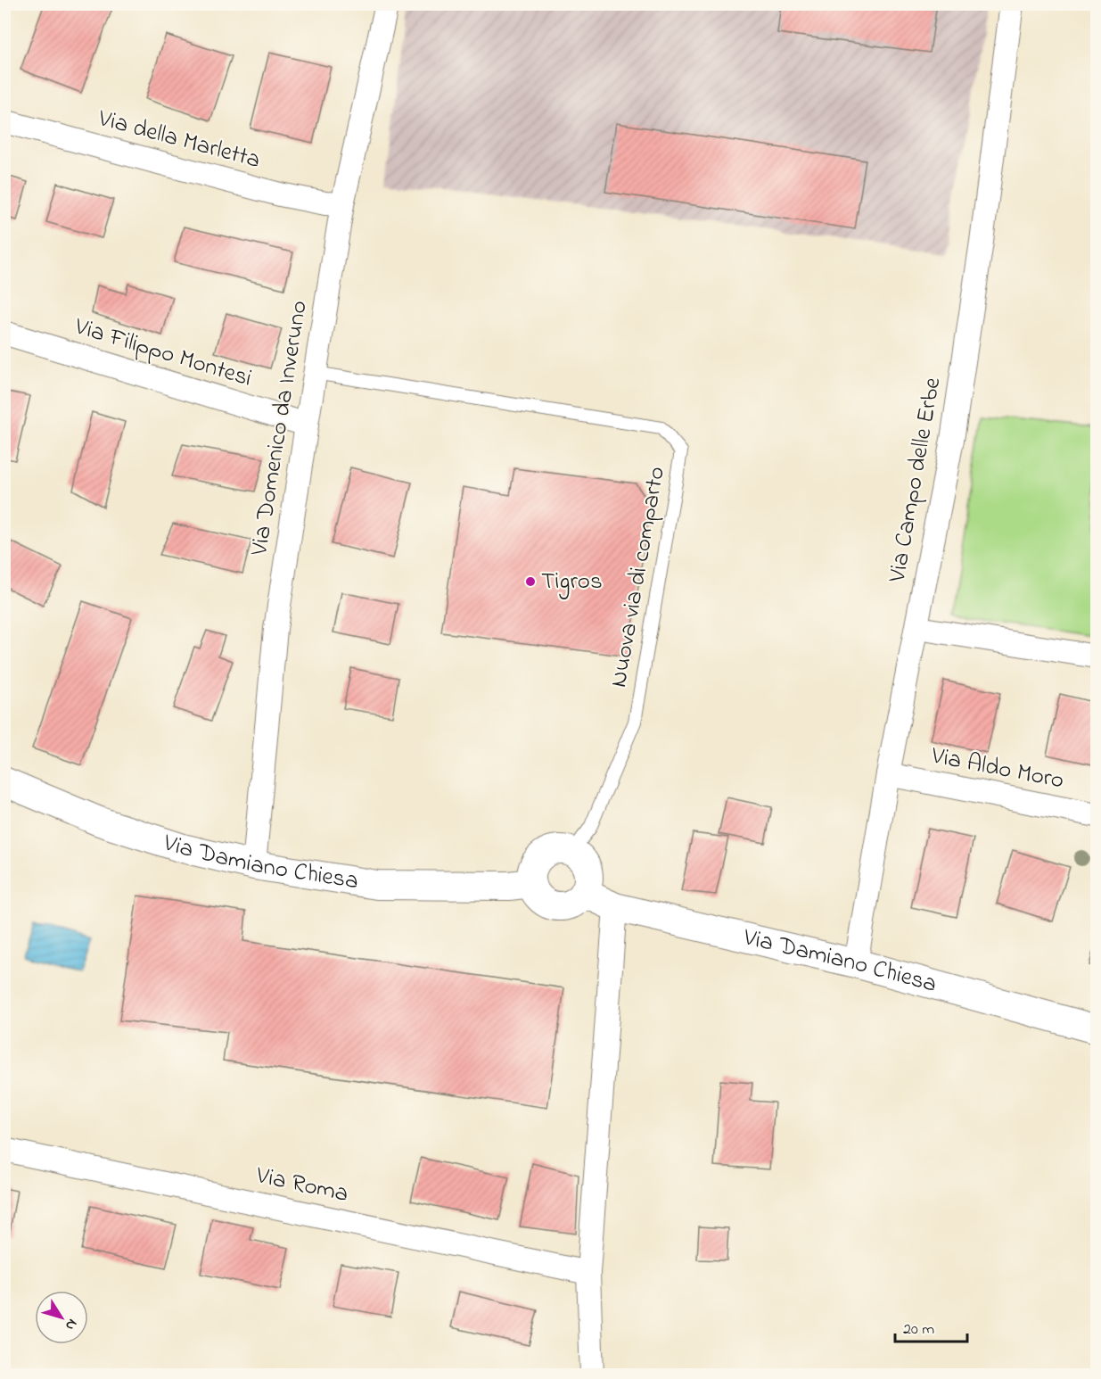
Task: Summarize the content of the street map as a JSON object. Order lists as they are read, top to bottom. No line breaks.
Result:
{"streets":{"street":["Via della Marletta","Via Filippo Montesi","Via Domenico da Inveruno","Via Campo delle Erbe","Via Aldo Moro","Via Damiano Chiesa","Via Roma"],"lane":["Nuova via di comparto"]},"crossings":[["Via della Marletta","Via Domenico da Inveruno"],["Via Filippo Montesi","Via Domenico da Inveruno"],["Via Domenico da Inveruno","Nuova via di comparto"],["Via Domenico da Inveruno","Via Damiano Chiesa"],["Via Campo delle Erbe","Via Aldo Moro"],["Via Campo delle Erbe","Via Damiano Chiesa"],["Nuova via di comparto","Via Damiano Chiesa"]],"places":["Tigros"],"scale_bar":"20 m","north":"bottom right"}
